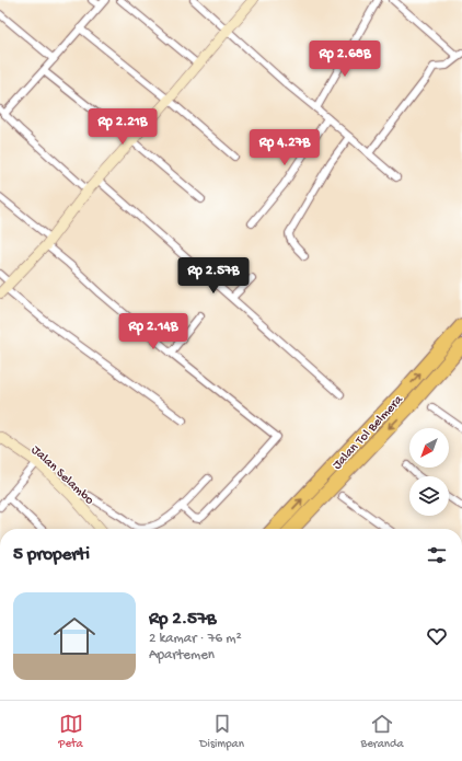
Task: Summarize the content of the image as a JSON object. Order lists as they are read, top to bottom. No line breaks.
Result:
{"streets":{"highway":["Jalan Tol Belmera"],"street":["Jalan Selambo"]},"north":"bottom left","page":{"price":["Rp 2.68B","Rp 2.21B","Rp 4.27B","Rp 2.57B","Rp 2.14B"],"heading":"5 properti","list":[{"name":"Rp 2.57B","note":"2 kamar · 76 m² · Apartemen"}],"tabs":["Peta","Disimpan","Beranda"]}}
